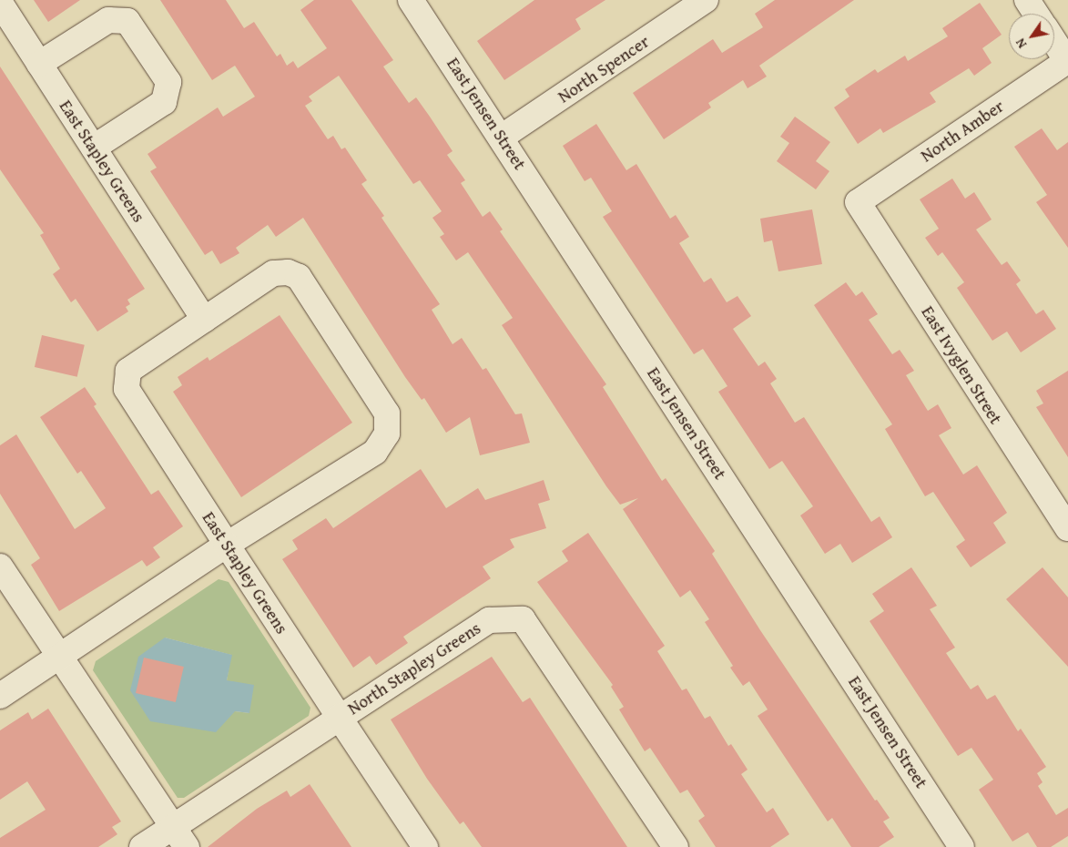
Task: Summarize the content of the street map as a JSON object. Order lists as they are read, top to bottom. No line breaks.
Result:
{"streets":{"street":["North Spencer","East Jensen Street","North Amber","East Stapley Greens","East Ivyglen Street","North Stapley Greens"]},"crossings":[["North Spencer","East Jensen Street"],["North Amber","East Ivyglen Street"],["East Stapley Greens","North Stapley Greens"]],"north":"bottom left"}
